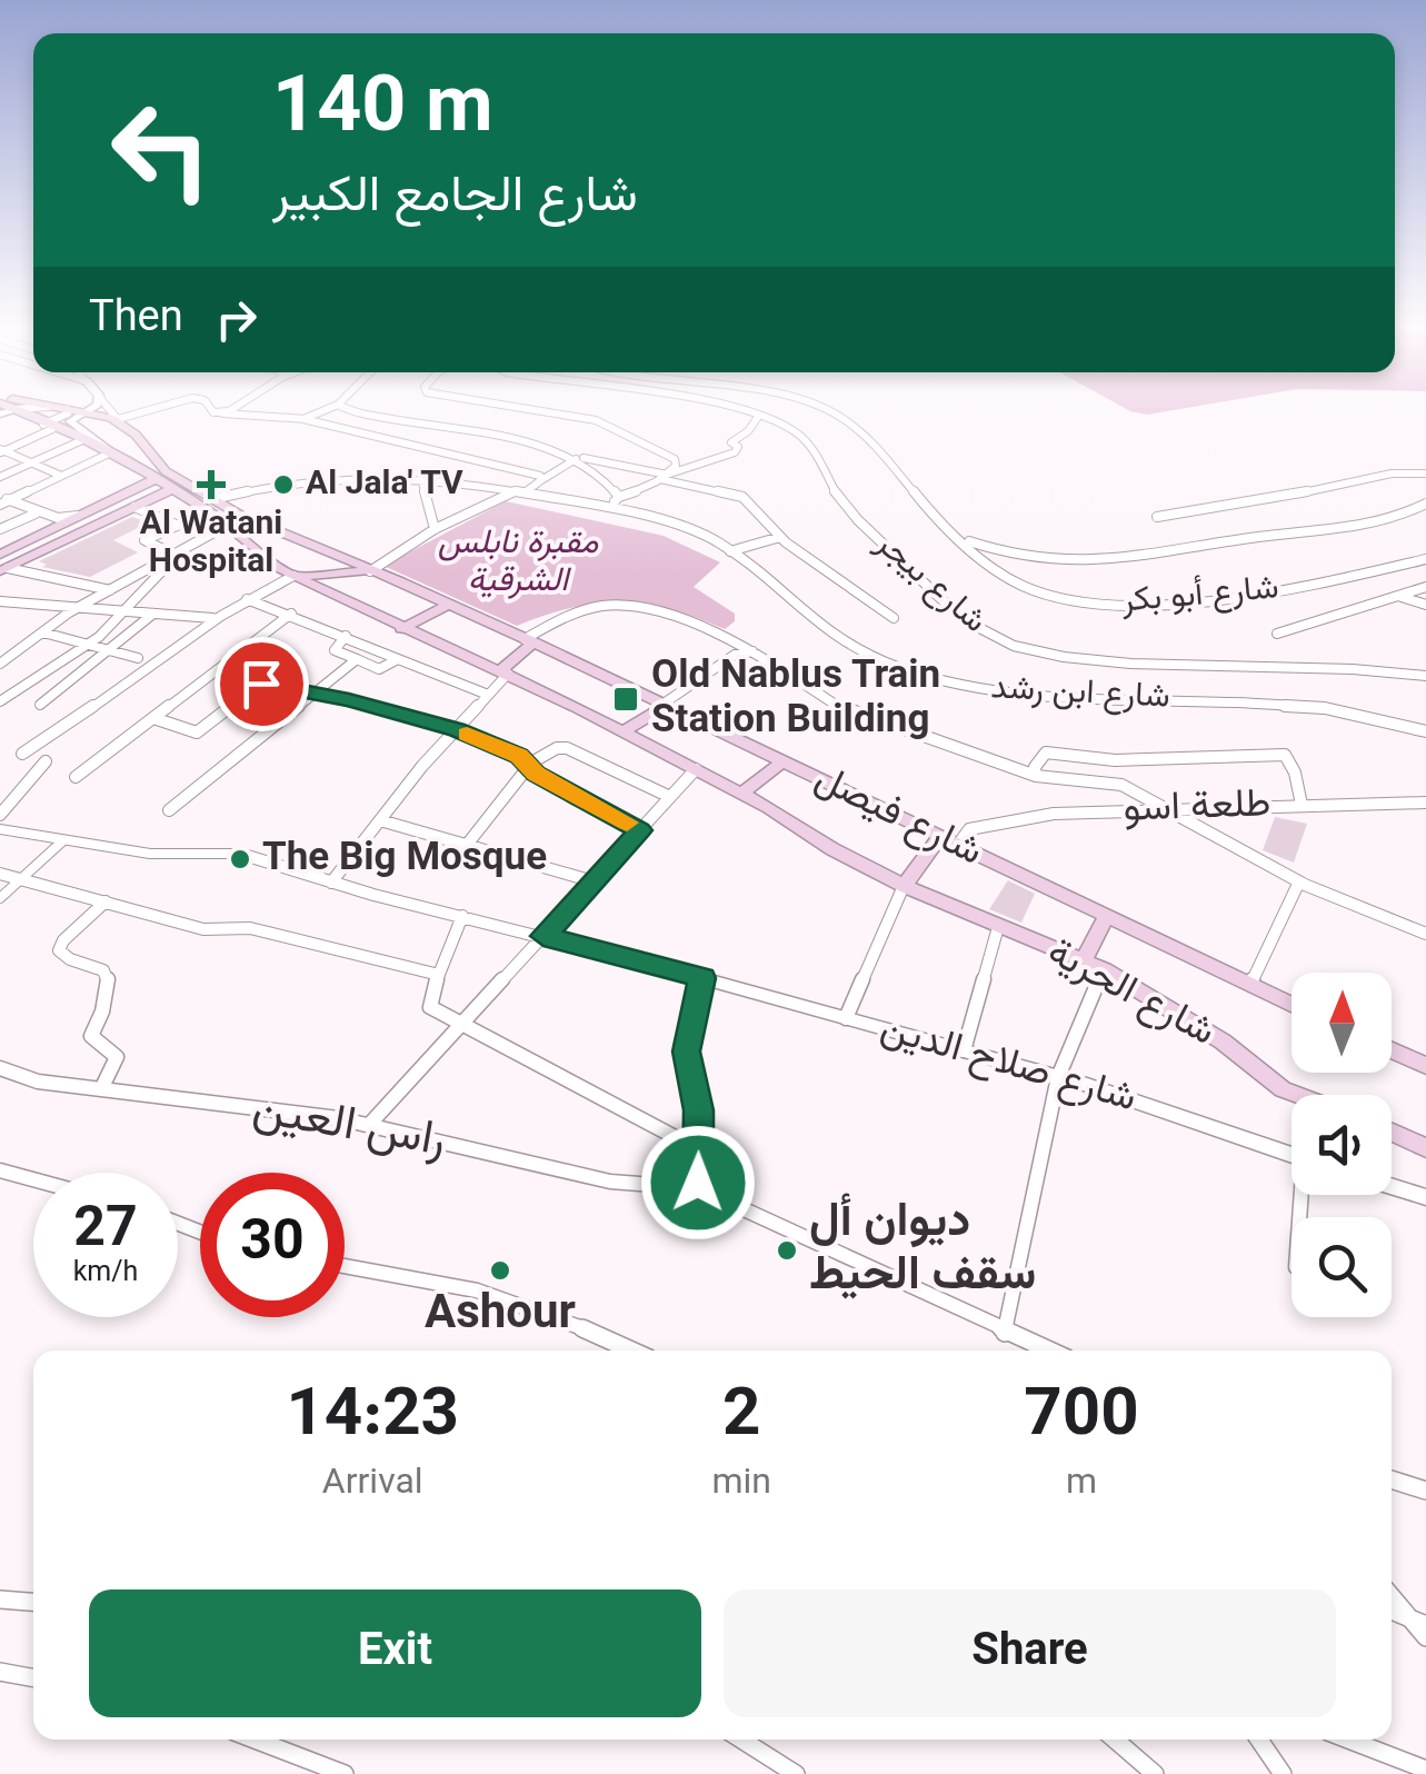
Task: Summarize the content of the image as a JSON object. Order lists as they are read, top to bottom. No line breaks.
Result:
{"streets":{"main road":["شارع فيصل","شارع الحرية"],"street":["شارع بيجر","شارع أبو بكر","شارع ابن رشد","طلعة اسو","شارع صلاح الدين","راس العين"]},"crossings":[["طلعة اسو","شارع فيصل"],["شارع فيصل","شارع الحرية"]],"parks":["مقبرة نابلس الشرقية"],"places":{"health":["Al Watani Hospital"],"other":["Al Jala' TV","The Big Mosque","ديوان أل سقف الحيط","Ashour"],"transit":["Old Nablus Train Station Building"]},"north":"top","page":{"turn":["140 m","شارع الجامع الكبير"],"then":"Then","speed":"27 km/h","limit":"30","eta":["14:23","Arrival","2","min","700","m"],"buttons":["Exit","Share"]}}
